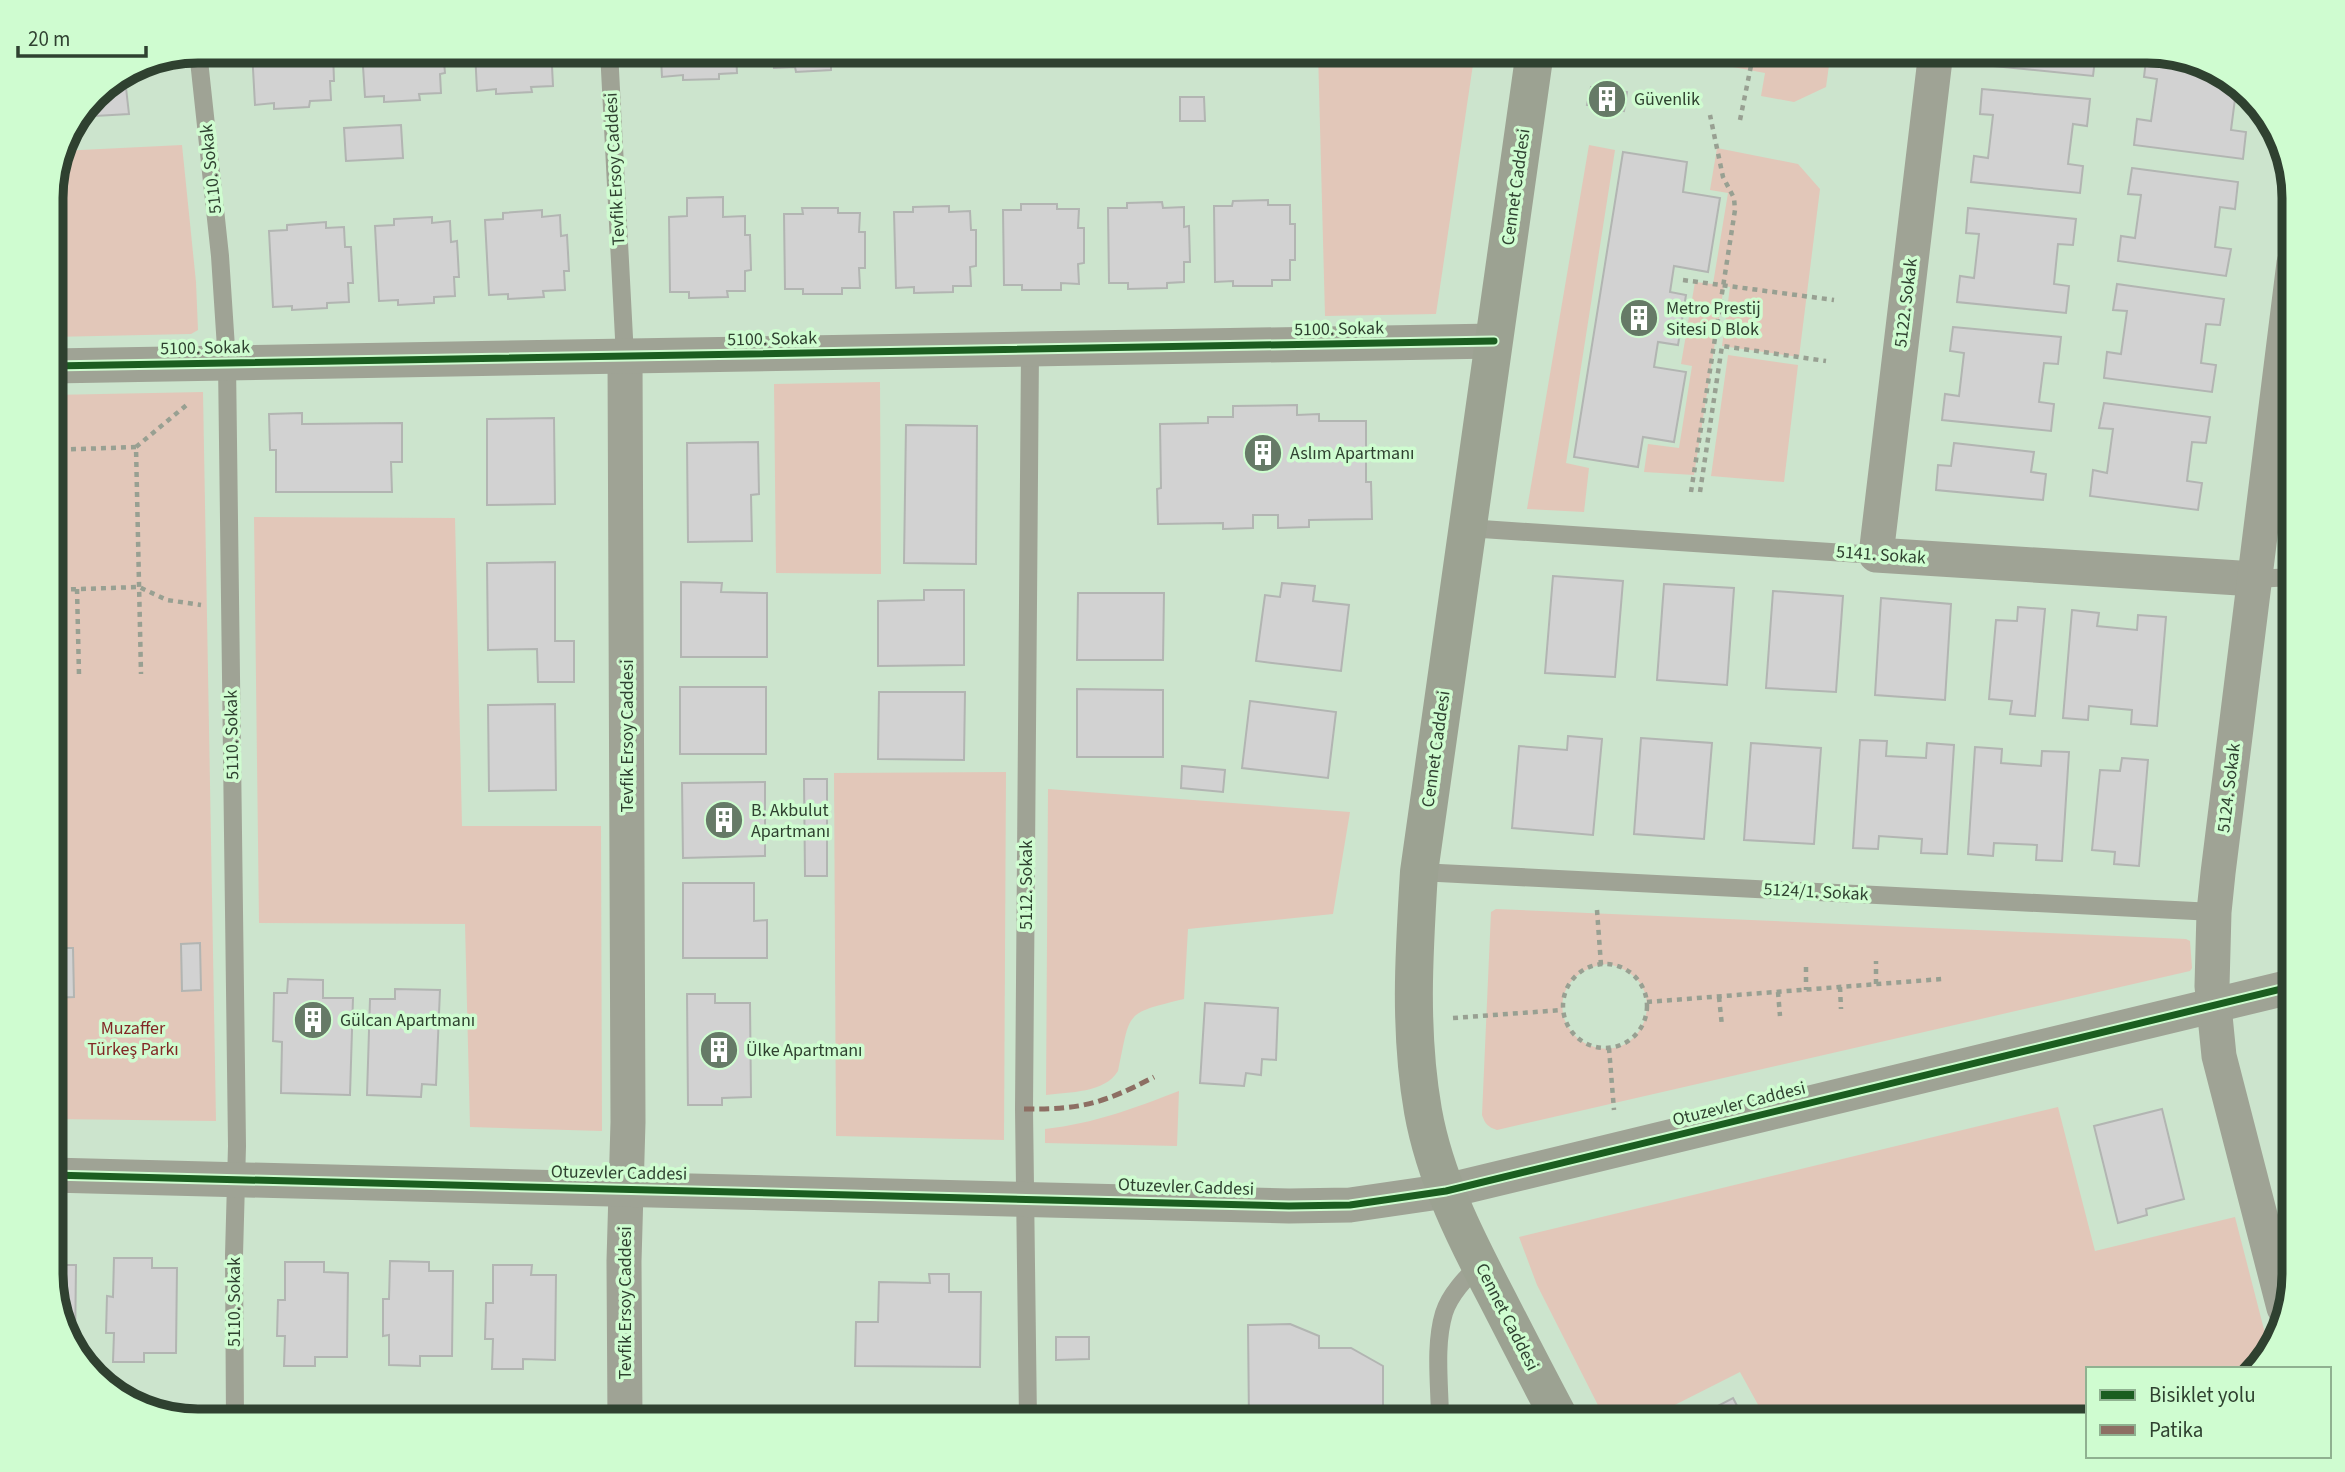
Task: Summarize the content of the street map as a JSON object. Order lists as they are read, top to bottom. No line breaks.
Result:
{"streets":{"street":["Tevfik Ersoy Caddesi","Cennet Caddesi","5122. Sokak","5100. Sokak","5141. Sokak","5124. Sokak","Otuzevler Caddesi"],"lane":["5110. Sokak","5112. Sokak","5124/1. Sokak"]},"crossings":[["5110. Sokak","5100. Sokak"],["5110. Sokak","Otuzevler Caddesi"],["Tevfik Ersoy Caddesi","5100. Sokak"],["Tevfik Ersoy Caddesi","Otuzevler Caddesi"],["Cennet Caddesi","5100. Sokak"],["Cennet Caddesi","5141. Sokak"],["Cennet Caddesi","5124/1. Sokak"],["Cennet Caddesi","Otuzevler Caddesi"],["5122. Sokak","5141. Sokak"],["5100. Sokak","5112. Sokak"],["5141. Sokak","5124. Sokak"],["5124. Sokak","5124/1. Sokak"],["5124. Sokak","Otuzevler Caddesi"],["5112. Sokak","Otuzevler Caddesi"]],"parks":["Muzaffer Türkeş Parkı"],"places":{"building":["Güvenlik","Metro Prestij Sitesi D Blok","Aslım Apartmanı","B. Akbulut Apartmanı","Gülcan Apartmanı","Ülke Apartmanı"]},"legend":["Bisiklet yolu","Patika"],"scale_bar":"20 m"}
